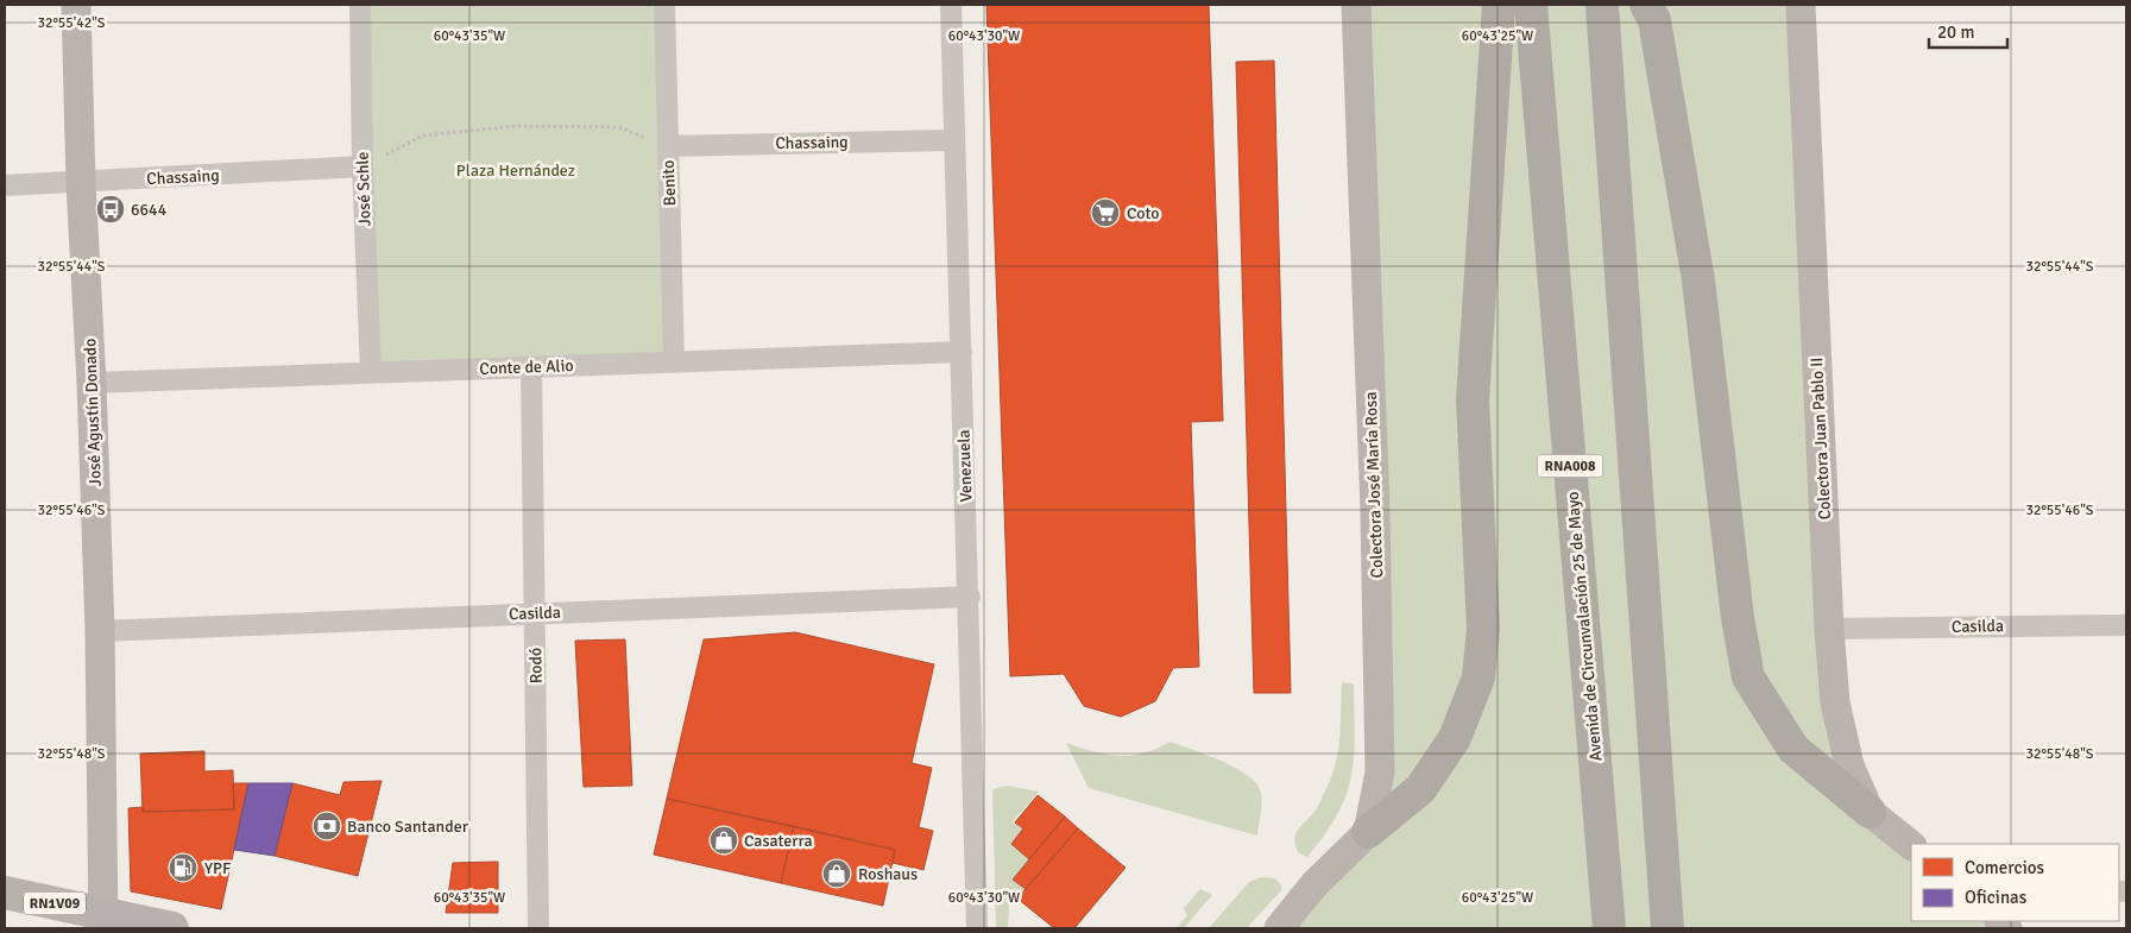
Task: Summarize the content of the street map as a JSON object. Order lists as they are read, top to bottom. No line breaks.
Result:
{"streets":{"highway":["RNA008","Avenida de Circunvalación 25 de Mayo"],"main road":["José Agustín Donado","Colectora Juan Pablo II","Colectora José María Rosa","RN1V09"],"street":["Chassaing","Benito","José Schle","Conte de Alio","Venezuela","Casilda","Rodó"]},"crossings":[["Chassaing","Benito"],["Chassaing","José Schle"],["Chassaing","José Agustín Donado"],["Chassaing","Venezuela"],["Benito","Conte de Alio"],["José Schle","Conte de Alio"],["Conte de Alio","José Agustín Donado"],["Conte de Alio","Venezuela"],["Conte de Alio","Rodó"],["José Agustín Donado","Casilda"],["José Agustín Donado","RN1V09"],["Colectora Juan Pablo II","Casilda"],["Venezuela","Casilda"],["Casilda","Rodó"]],"parks":["Plaza Hernández"],"places":{"bus stop":["6644"],"supermarket":["Coto"],"bank":["Banco Santander"],"shop":["Casaterra","Roshaus"],"fuel station":["YPF"]},"legend":["Comercios","Oficinas"],"scale_bar":"20 m","coordinates":["32°55'42\"S","60°43'35\"W","60°43'30\"W","60°43'25\"W","32°55'44\"S","32°55'46\"S","32°55'48\"S"]}
